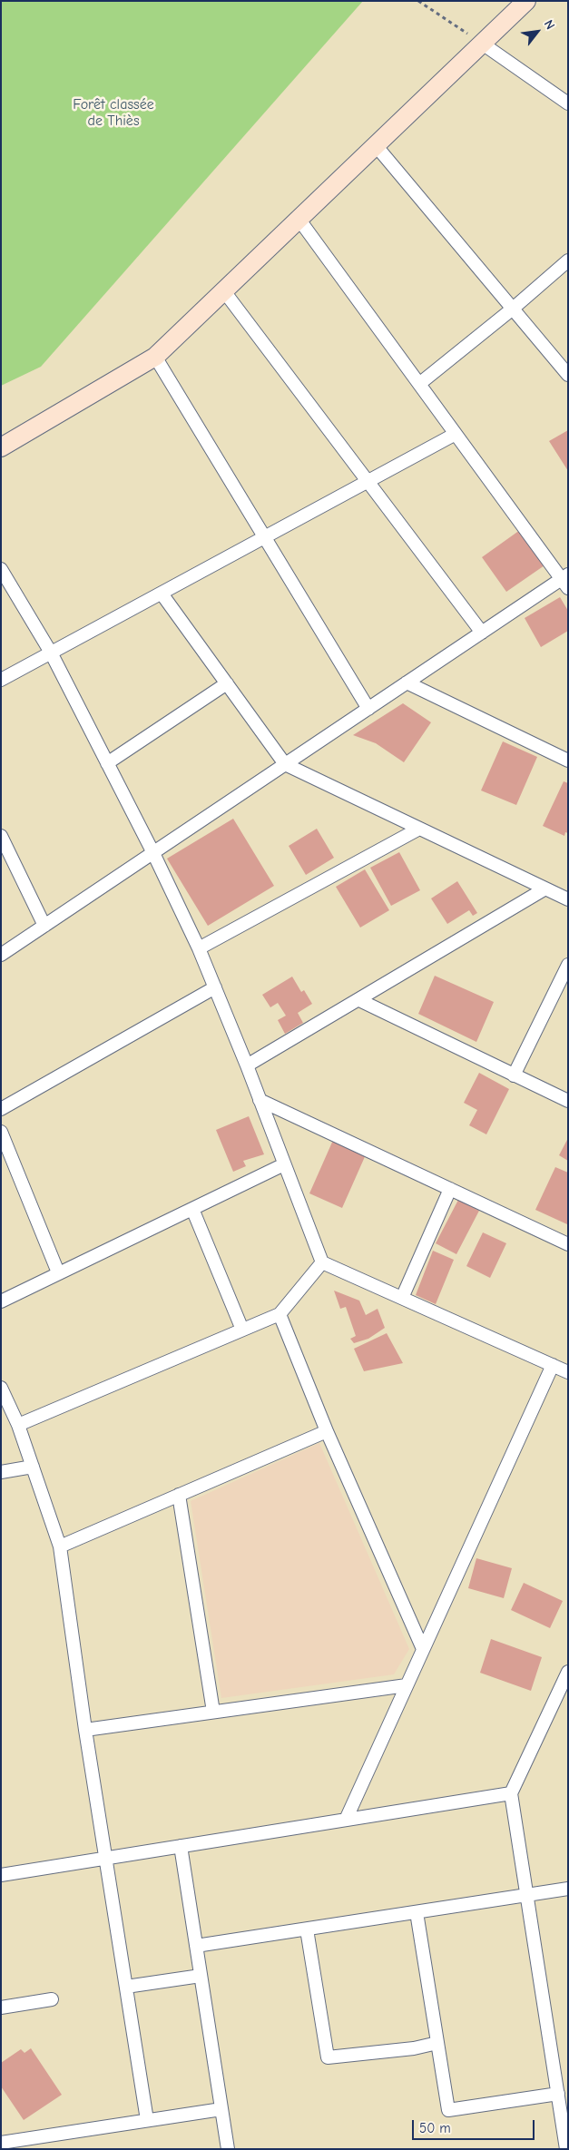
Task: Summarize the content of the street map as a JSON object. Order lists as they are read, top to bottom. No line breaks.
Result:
{"parks":["Forêt classée de Thiès"],"scale_bar":"50 m","north":"top right"}
